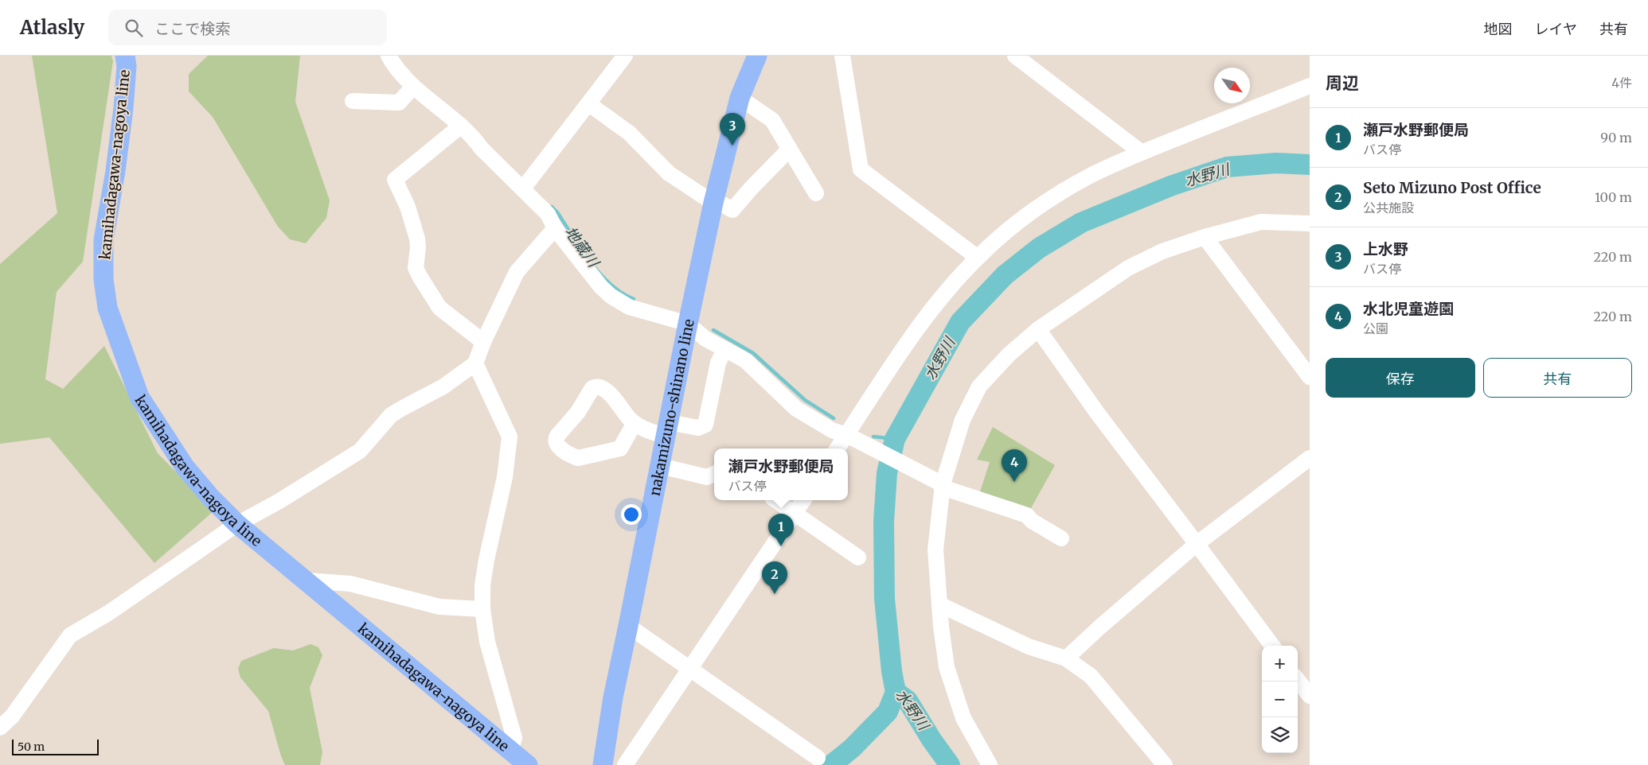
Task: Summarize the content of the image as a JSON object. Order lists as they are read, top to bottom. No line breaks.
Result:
{"streets":{"main road":["kamihadagawa-nagoya line","nakamizuno-shinano line"]},"water":["水野川","地蔵川"],"scale_bar":"50 m","north":"bottom right","page":{"header":"Atlasly","search":"ここで検索","nav":["地図","レイヤ","共有"],"heading":["周辺","4件"],"list":[{"mark":"1","name":"瀬戸水野郵便局","note":"バス停","value":"90 m"},{"mark":"2","name":"Seto Mizuno Post Office","note":"公共施設","value":"100 m"},{"mark":"3","name":"上水野","note":"バス停","value":"220 m"},{"mark":"4","name":"水北児童遊園","note":"公園","value":"220 m"}],"pins":["3","4","1","2"],"buttons":["保存","共有"],"popup":["瀬戸水野郵便局","バス停"],"map_buttons":["+","−"],"scale":"50 m"}}
